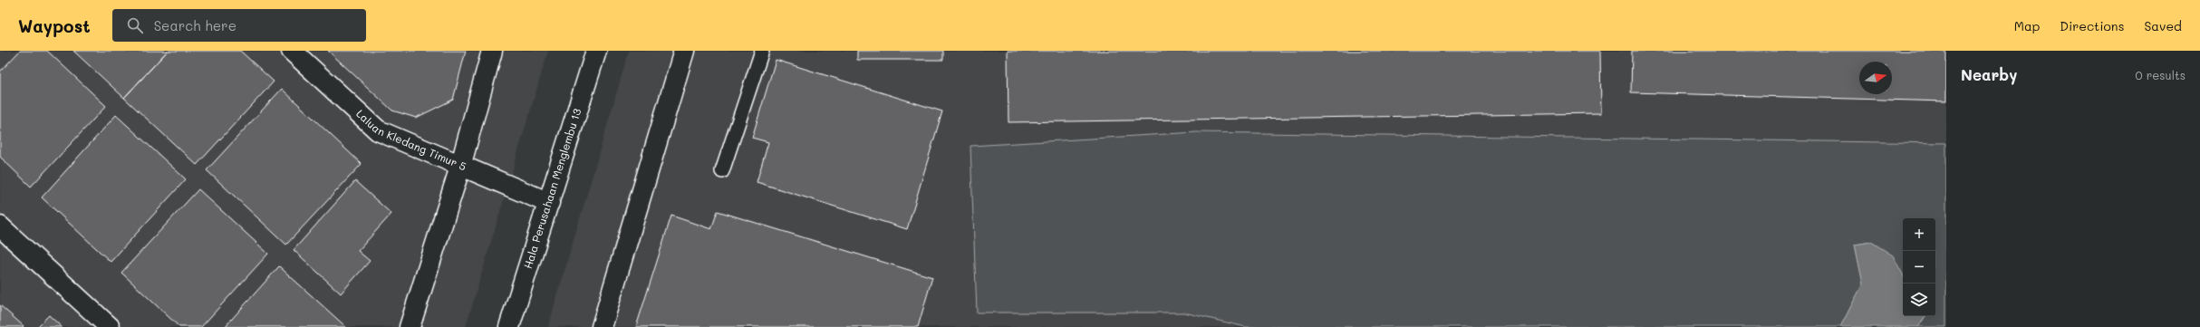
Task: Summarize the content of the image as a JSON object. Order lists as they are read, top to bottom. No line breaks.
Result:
{"streets":{"street":["Laluan Kledang Timur 5","Hala Perusahaan Menglembu 13"]},"crossings":[["Laluan Kledang Timur 5","Hala Perusahaan Menglembu 13"]],"north":"right","page":{"header":"Waypost","search":"Search here","nav":["Map","Directions","Saved"],"heading":["Nearby","0 results"],"map_buttons":["+","−"]}}
